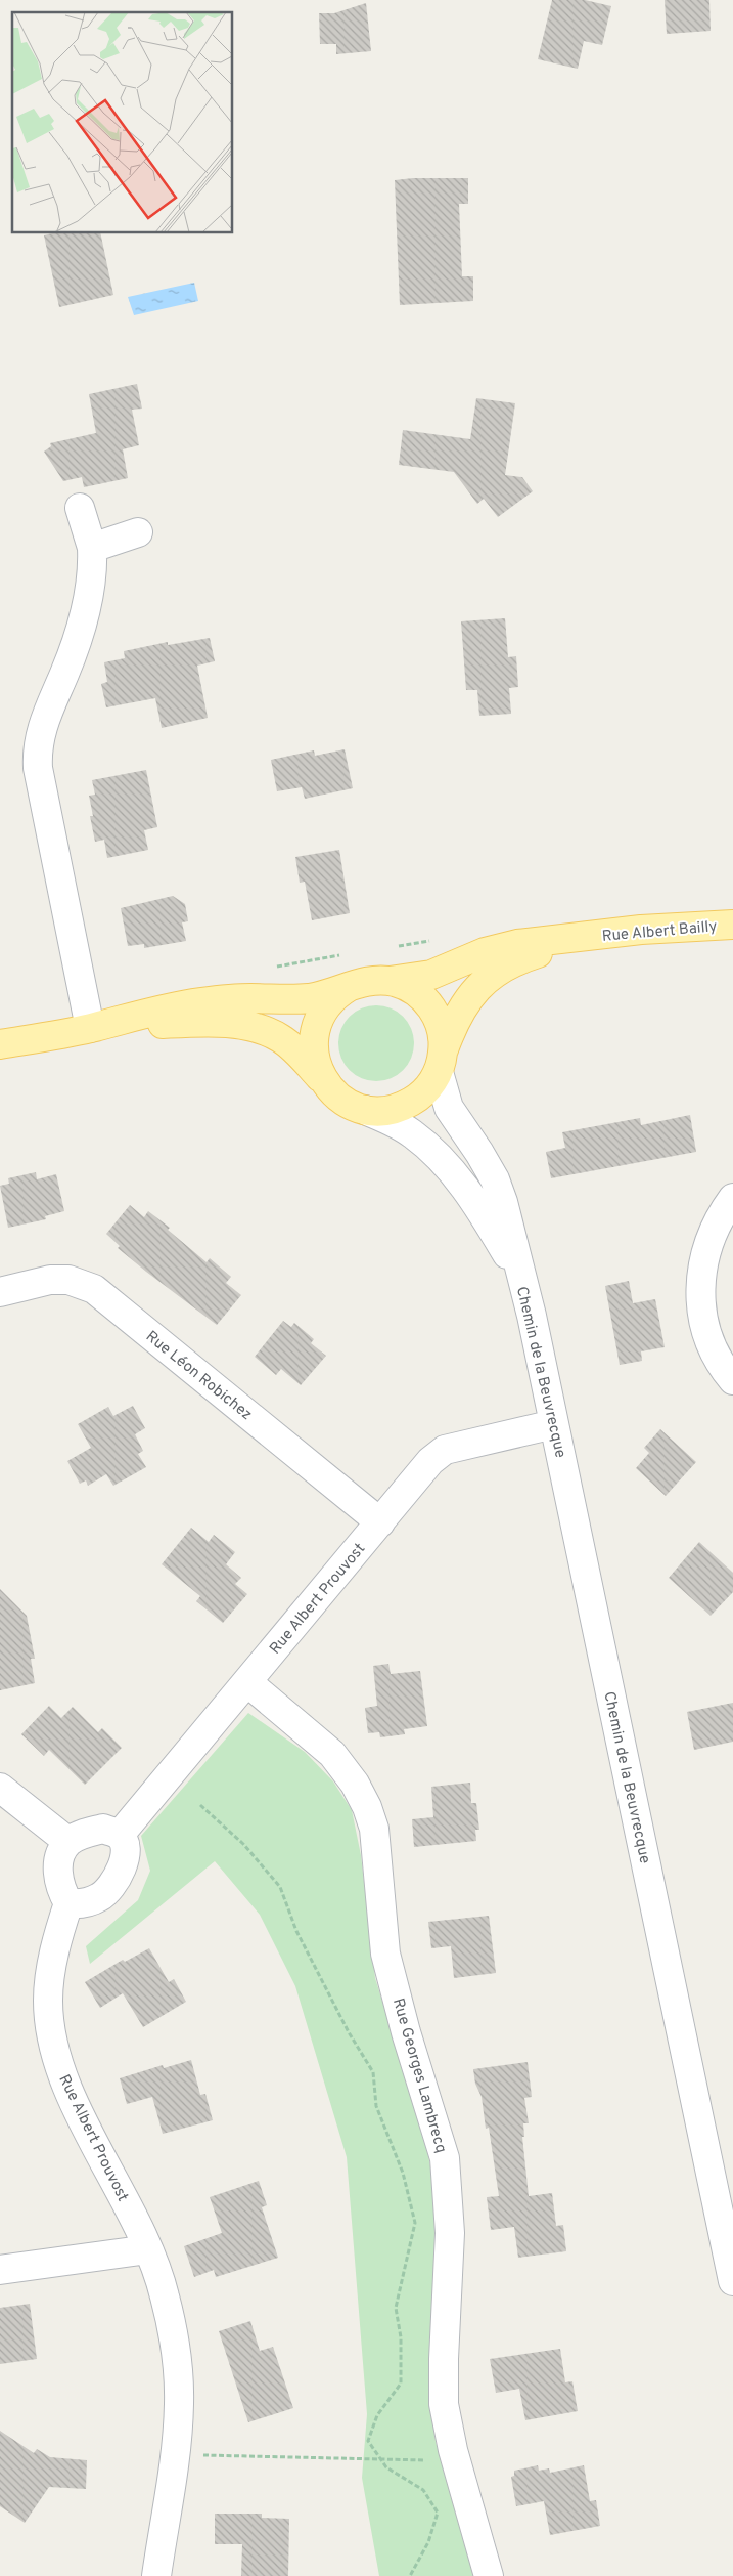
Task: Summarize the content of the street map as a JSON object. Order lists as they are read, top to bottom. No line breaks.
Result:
{"streets":{"main road":["Rue Albert Bailly"],"street":["Chemin de la Beuvrecque","Rue Léon Robichez","Rue Albert Prouvost","Rue Georges Lambrecq"]},"crossings":[["Chemin de la Beuvrecque","Rue Albert Prouvost"],["Rue Léon Robichez","Rue Albert Prouvost"],["Rue Albert Prouvost","Rue Georges Lambrecq"]]}
